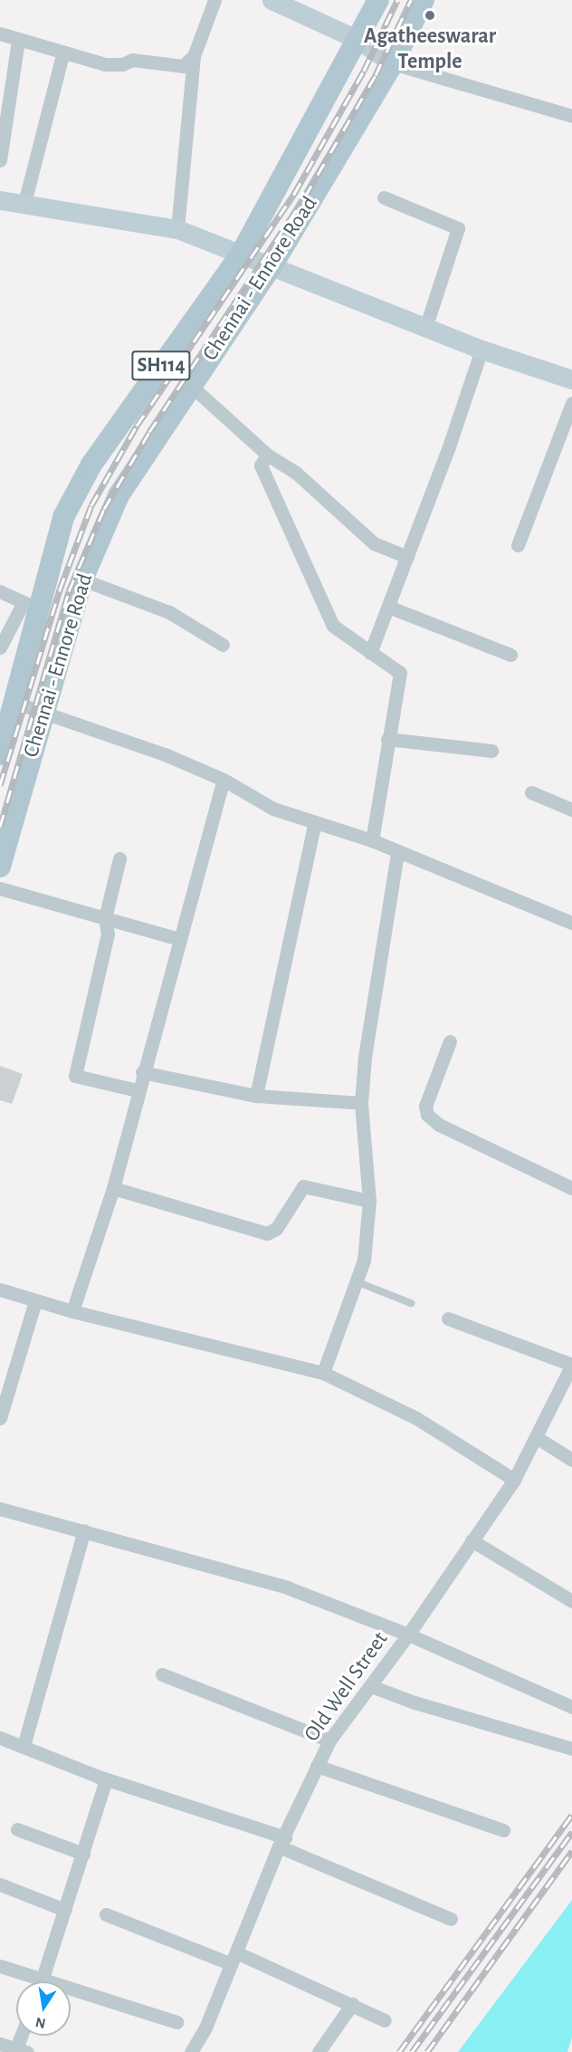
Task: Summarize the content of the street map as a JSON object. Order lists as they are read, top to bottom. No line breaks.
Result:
{"streets":{"main road":["Chennai - Ennore Road","SH114"],"street":["Old Well Street"]},"places":["Agatheeswarar Temple"],"north":"bottom"}
